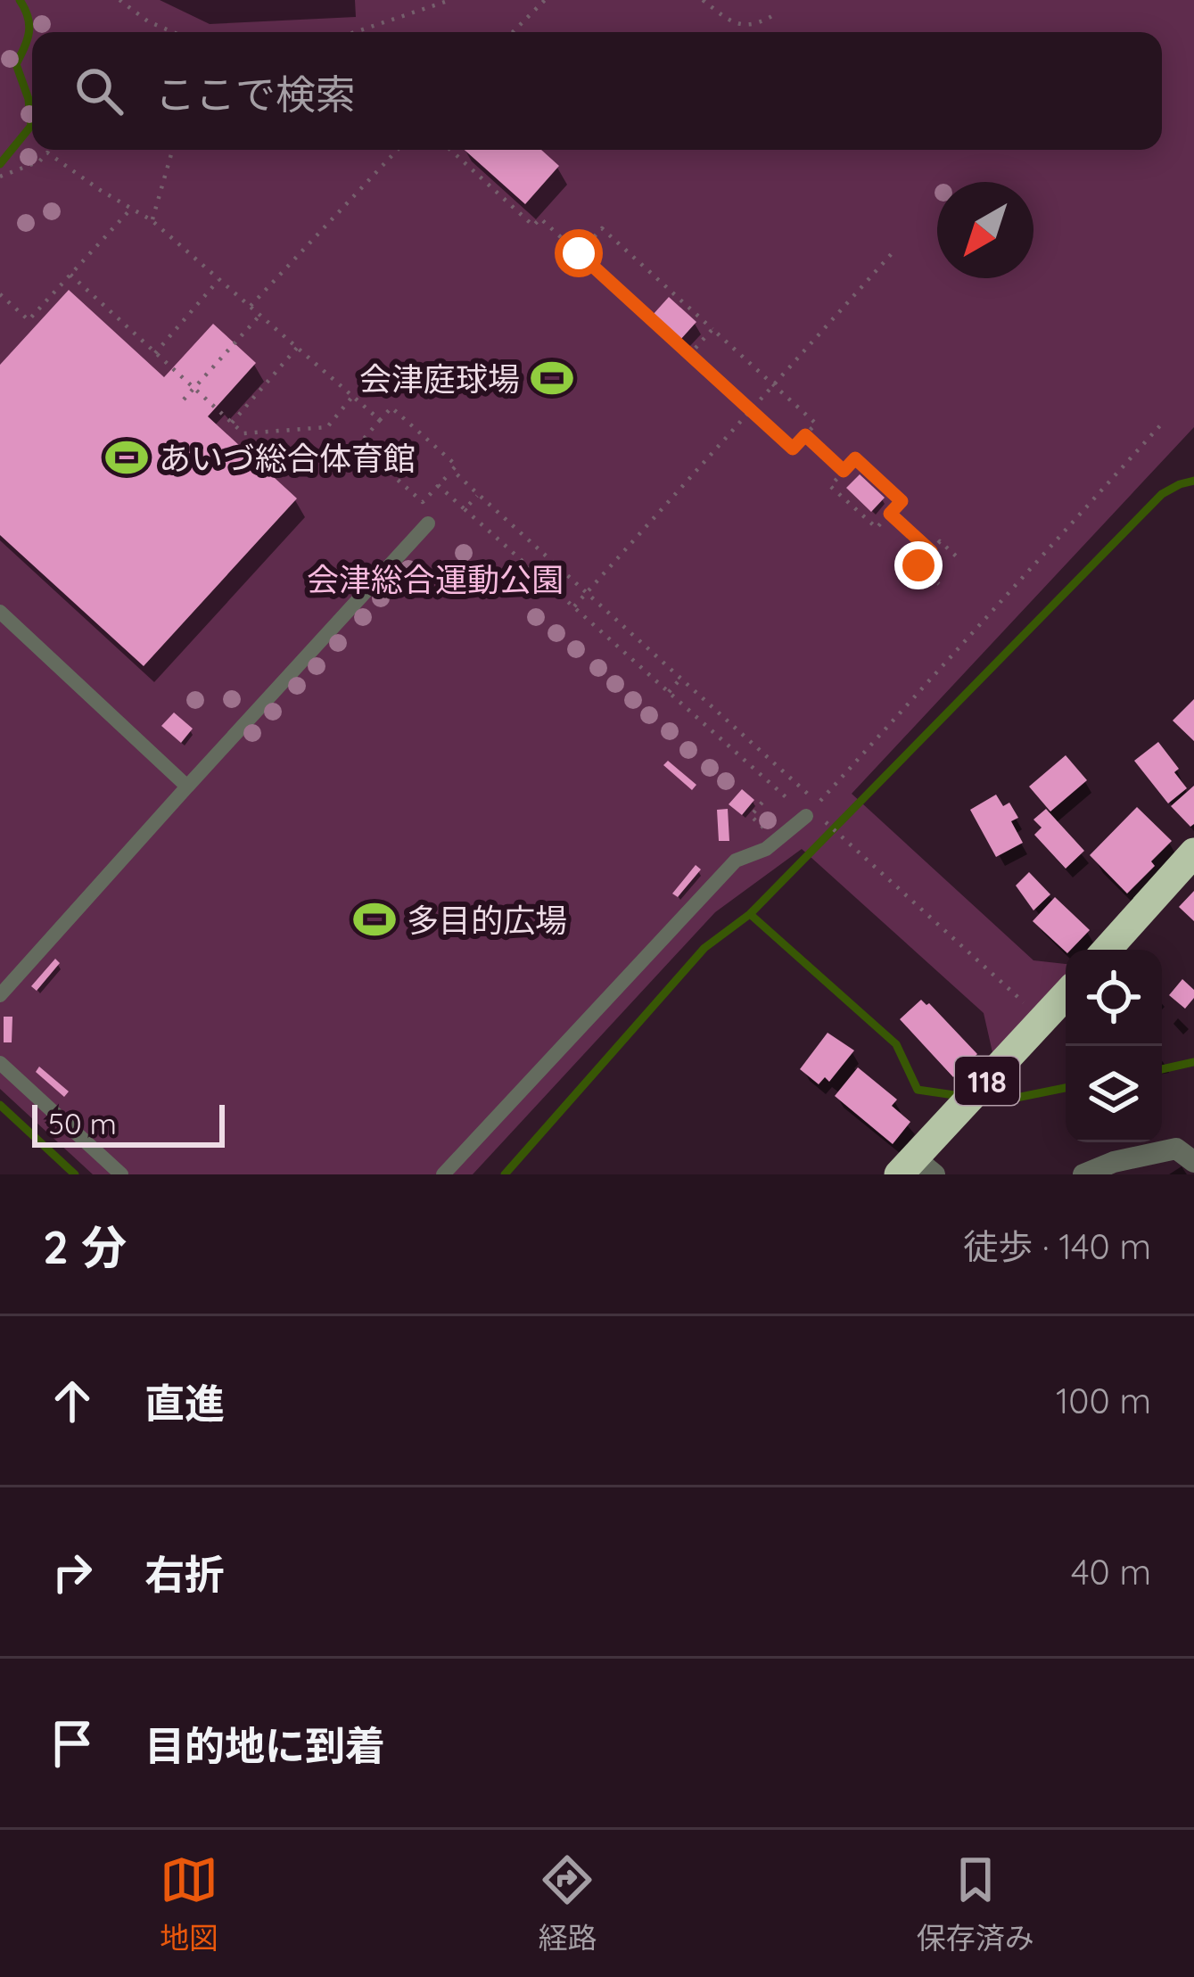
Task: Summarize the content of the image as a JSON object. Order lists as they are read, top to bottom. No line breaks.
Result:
{"streets":{"highway":["118"]},"parks":["会津総合運動公園"],"places":{"sports":["会津庭球場","あいづ総合体育館","多目的広場"]},"scale_bar":"50 m","north":"bottom left","page":{"search":"ここで検索","scale":"50 m","heading":["2 分","徒歩 · 140 m"],"list":[["直進","100 m"],["右折","40 m"],"目的地に到着"],"nav":["地図","経路","保存済み"]}}
